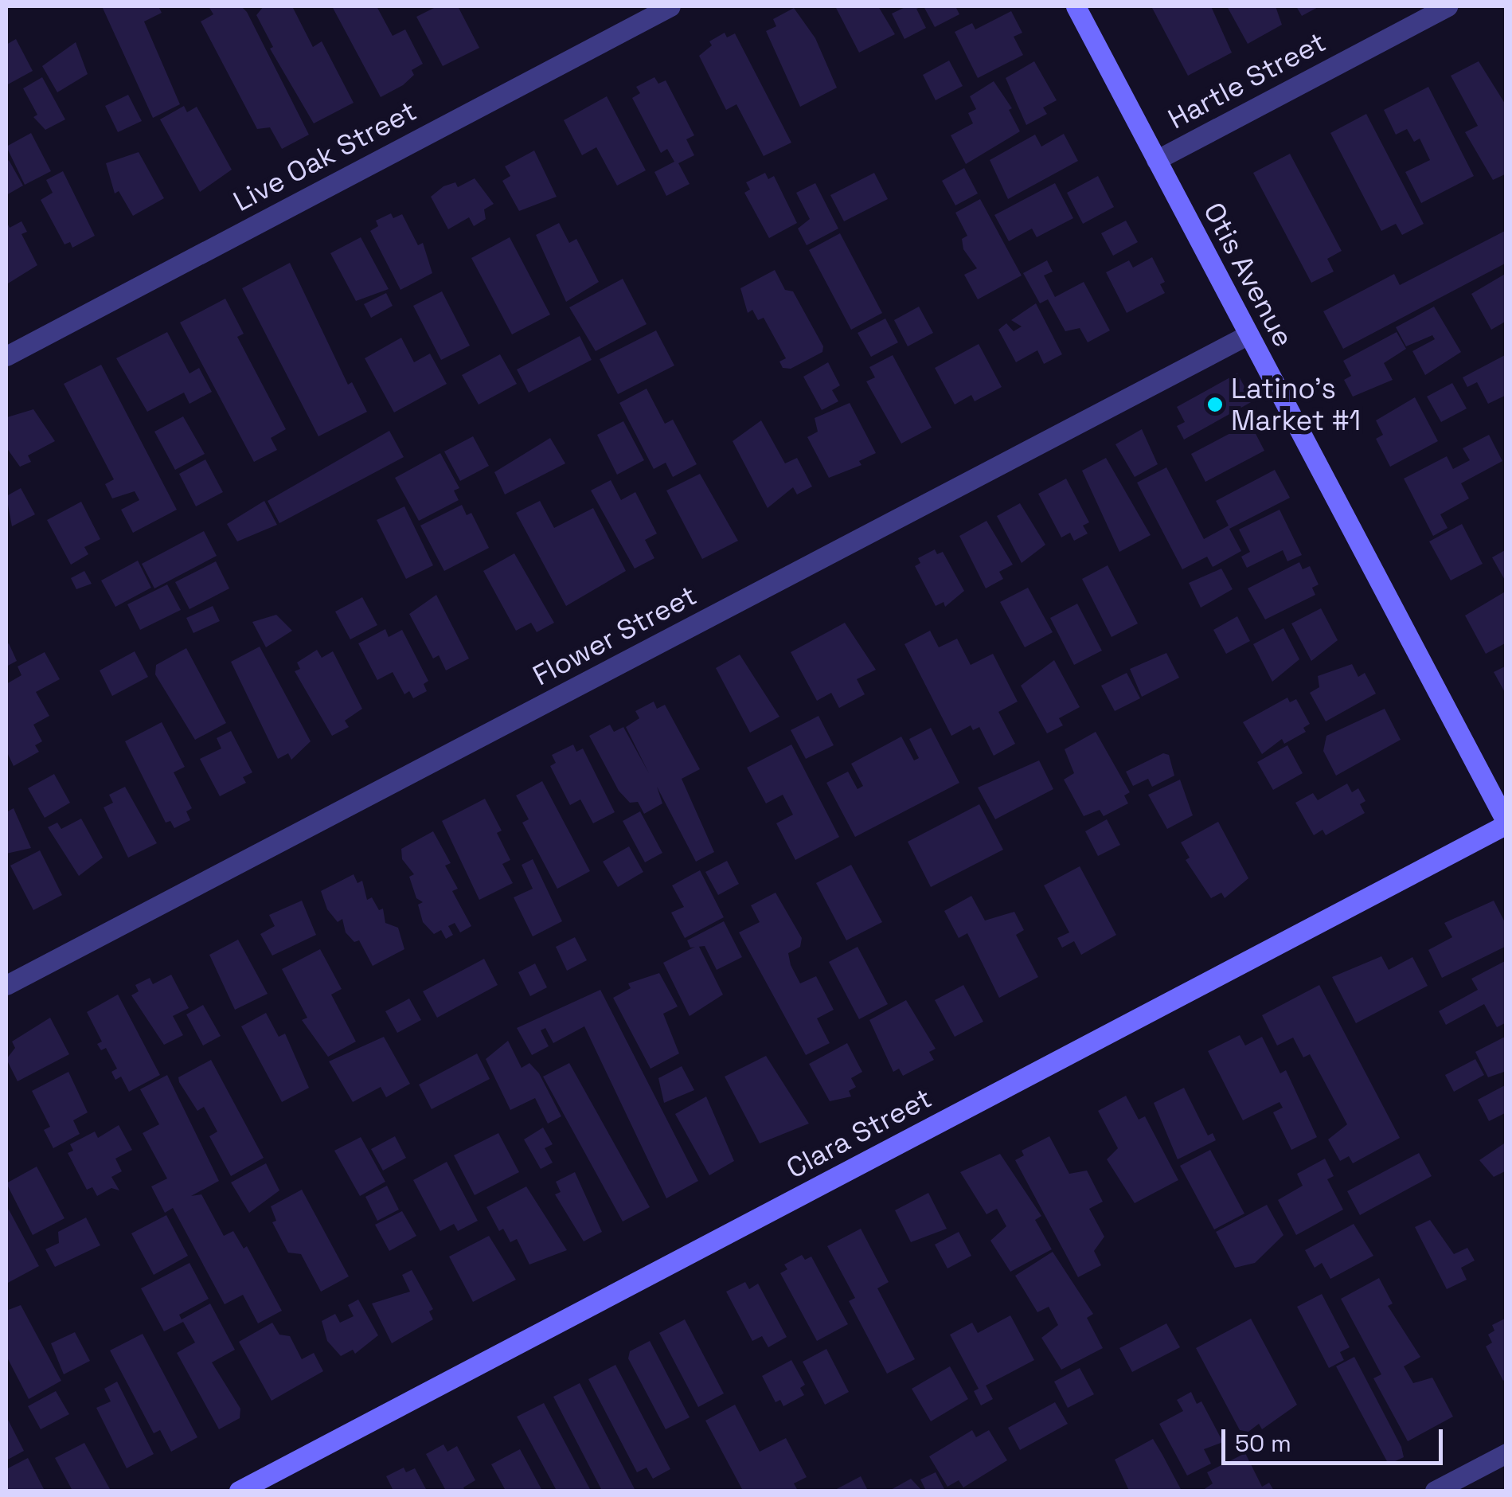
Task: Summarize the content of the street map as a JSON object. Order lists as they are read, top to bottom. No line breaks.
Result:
{"streets":{"street":["Hartle Street","Live Oak Street","Otis Avenue","Flower Street","Clara Street"]},"crossings":[["Hartle Street","Otis Avenue"],["Otis Avenue","Flower Street"],["Otis Avenue","Clara Street"]],"places":["Latino's Market #1"],"scale_bar":"50 m"}
